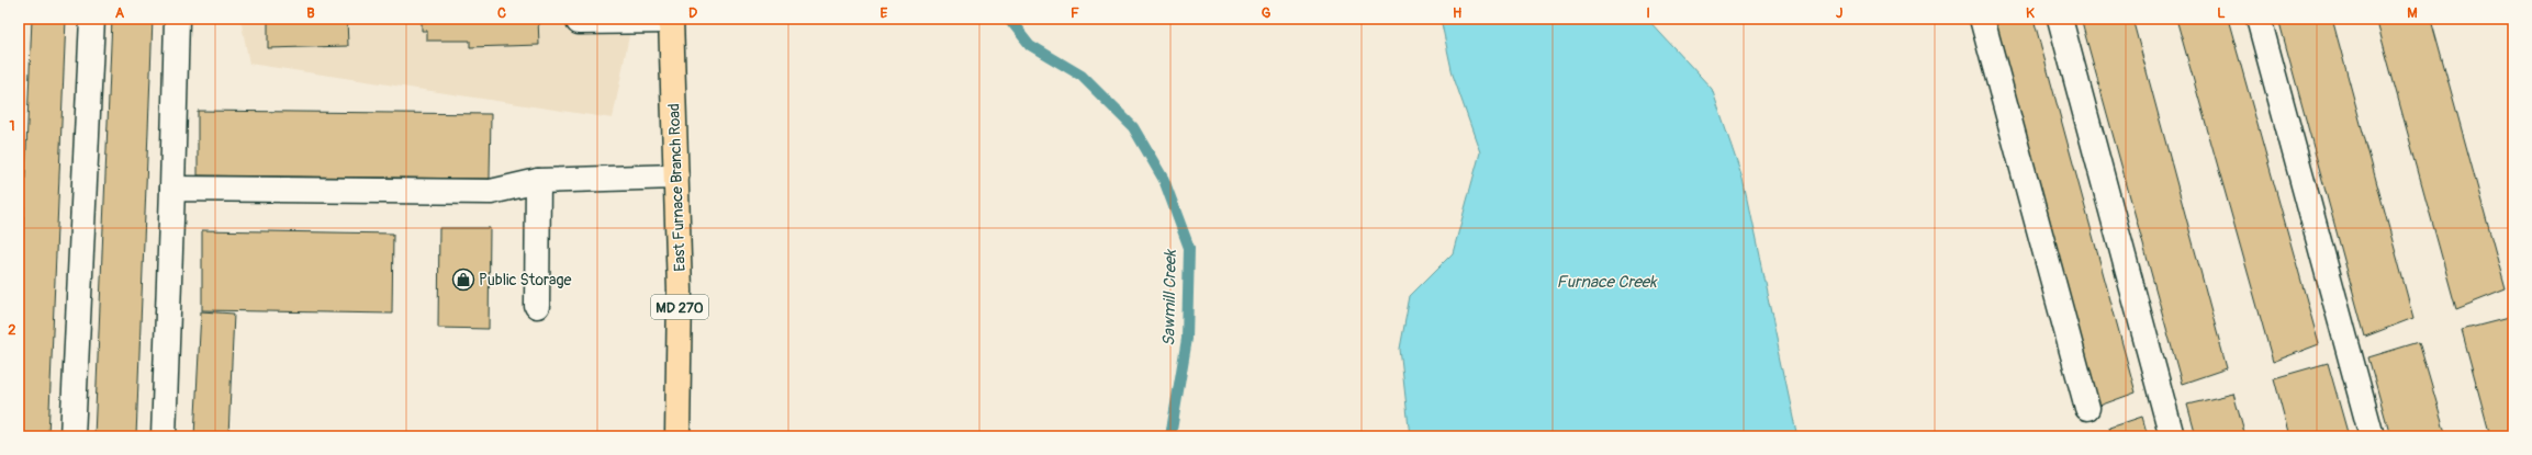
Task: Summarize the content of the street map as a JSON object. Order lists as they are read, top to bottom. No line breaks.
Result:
{"streets":{"main road":["East Furnace Branch Road","MD 270"]},"water":["Furnace Creek","Sawmill Creek"],"places":{"shop":["Public Storage"]},"grid":{"columns":["A","B","C","D","E","F","G","H","I","J","K","L","M"],"rows":["1","2"]}}
